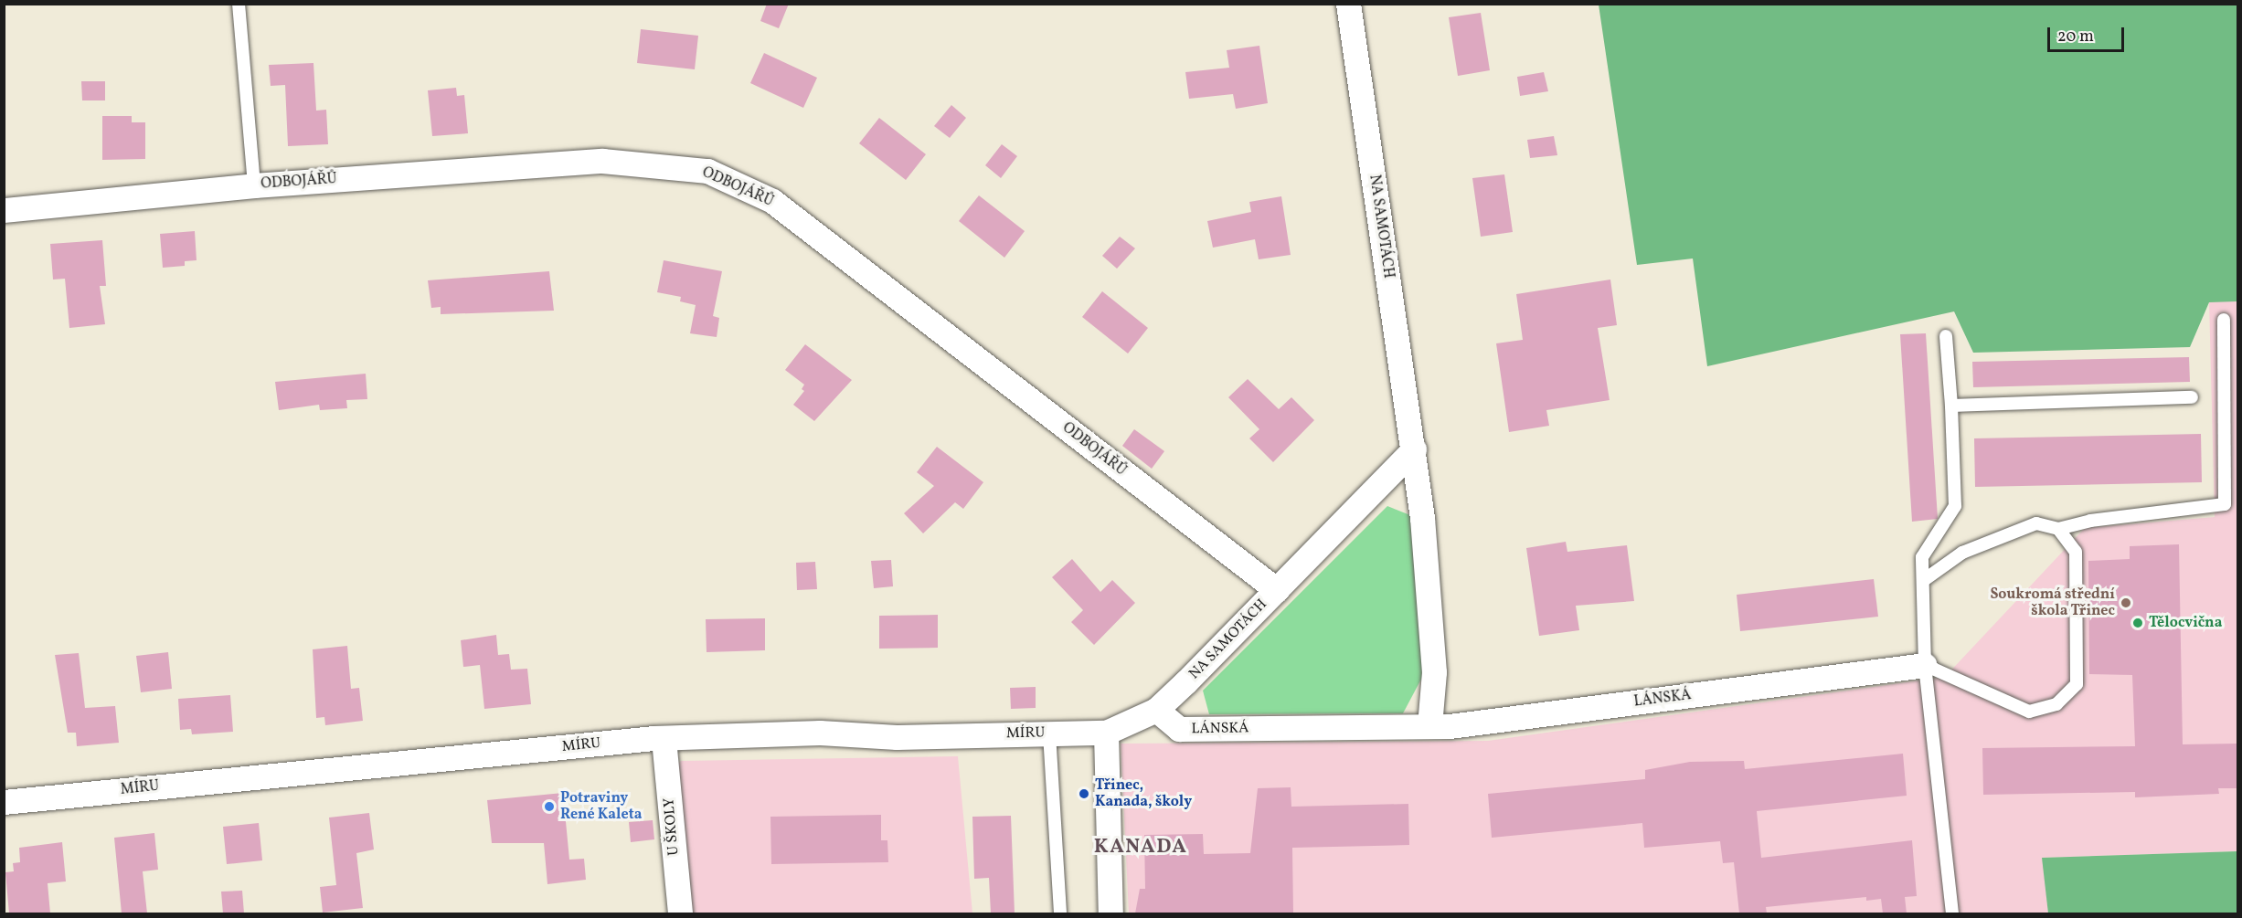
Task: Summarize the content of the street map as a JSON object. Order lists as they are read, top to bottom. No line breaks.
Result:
{"streets":{"street":["ODBOJÁŘŮ","NA SAMOTÁCH","LÁNSKÁ","MÍRU","U ŠKOLY"]},"crossings":[["ODBOJÁŘŮ","NA SAMOTÁCH"],["NA SAMOTÁCH","LÁNSKÁ"],["NA SAMOTÁCH","MÍRU"],["LÁNSKÁ","MÍRU"],["MÍRU","U ŠKOLY"]],"districts":["KANADA"],"places":["Soukromá střední škola Třinec","Tělocvična","Třinec, Kanada, školy","Potraviny René Kaleta"],"scale_bar":"20 m"}
